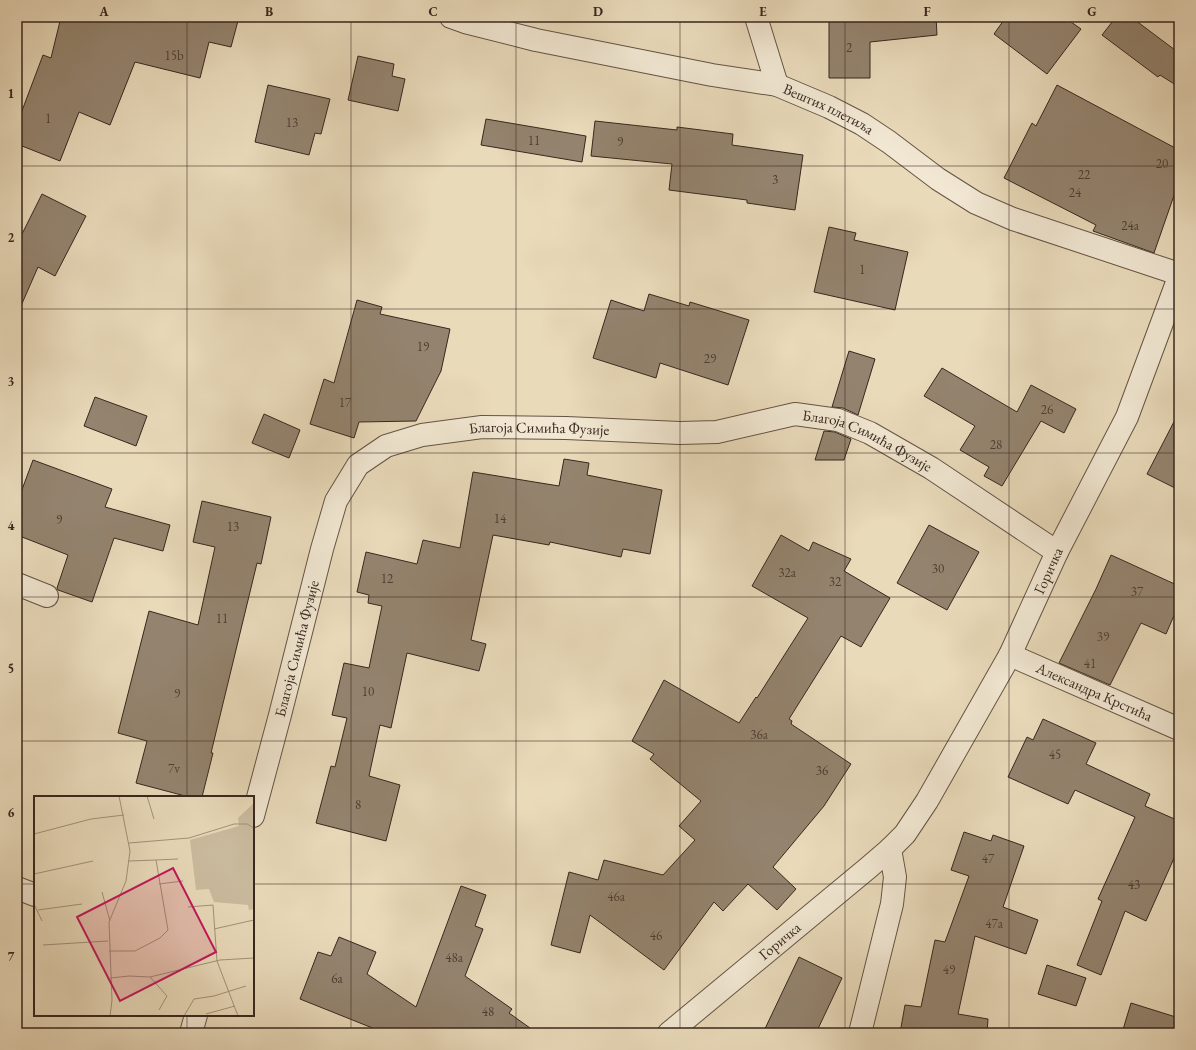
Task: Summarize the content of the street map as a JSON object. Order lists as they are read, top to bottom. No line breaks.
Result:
{"streets":{"street":["Вештих плетиља","Благоја Симића Фузије","Горичка","Александра Крстића"]},"crossings":[["Благоја Симића Фузије","Горичка"],["Горичка","Александра Крстића"]],"house_numbers":["2","15b","1","13","11","9","20","22","3","24","24a","1","19","29","17","26","28","14","9","13","30","32a","12","32","37","11","39","41","10","9","36a","45","7v","36","8","47","43","46a","47a","46","48a","49","6a","48"],"grid":{"columns":["A","B","C","D","E","F","G"],"rows":["1","2","3","4","5","6","7"]}}
